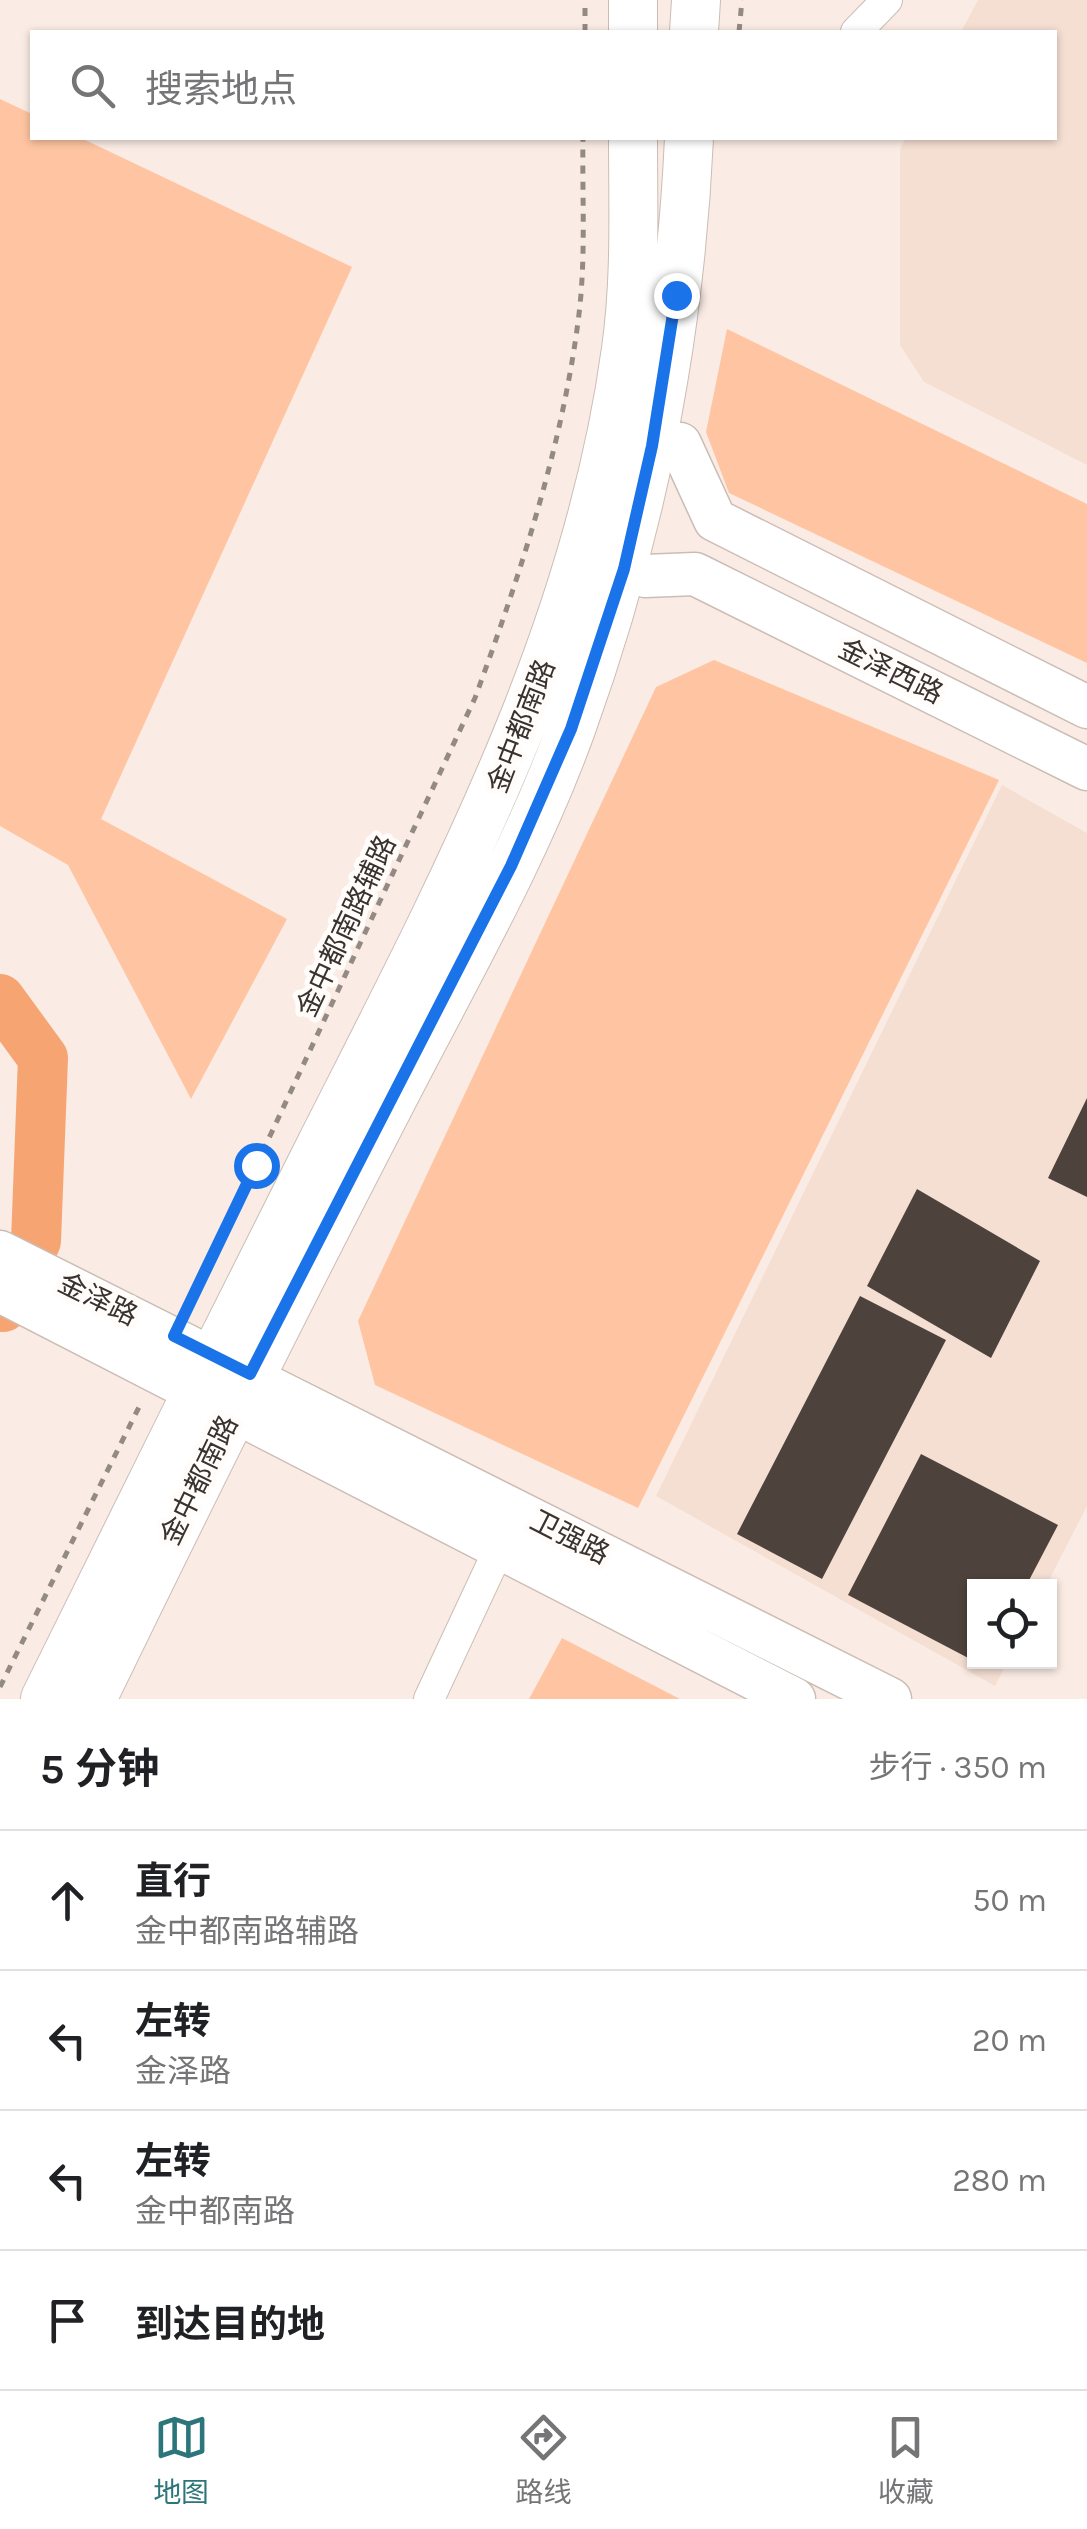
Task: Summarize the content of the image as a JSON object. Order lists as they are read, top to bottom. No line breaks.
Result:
{"streets":{"main road":["金中都南路"],"street":["金泽西路","金泽路","卫强路"],"path":["金中都南路辅路"]},"crossings":[["金中都南路","金中都南路辅路"],["金中都南路","金泽路"],["金中都南路","卫强路"],["金中都南路辅路","金泽路"],["金中都南路辅路","卫强路"],["金泽路","卫强路"]],"page":{"search":"搜索地点","heading":["5 分钟","步行 · 350 m"],"list":[["直行","金中都南路辅路","50 m"],["左转","金泽路","20 m"],["左转","金中都南路","280 m"],"到达目的地"],"nav":["地图","路线","收藏"]}}
